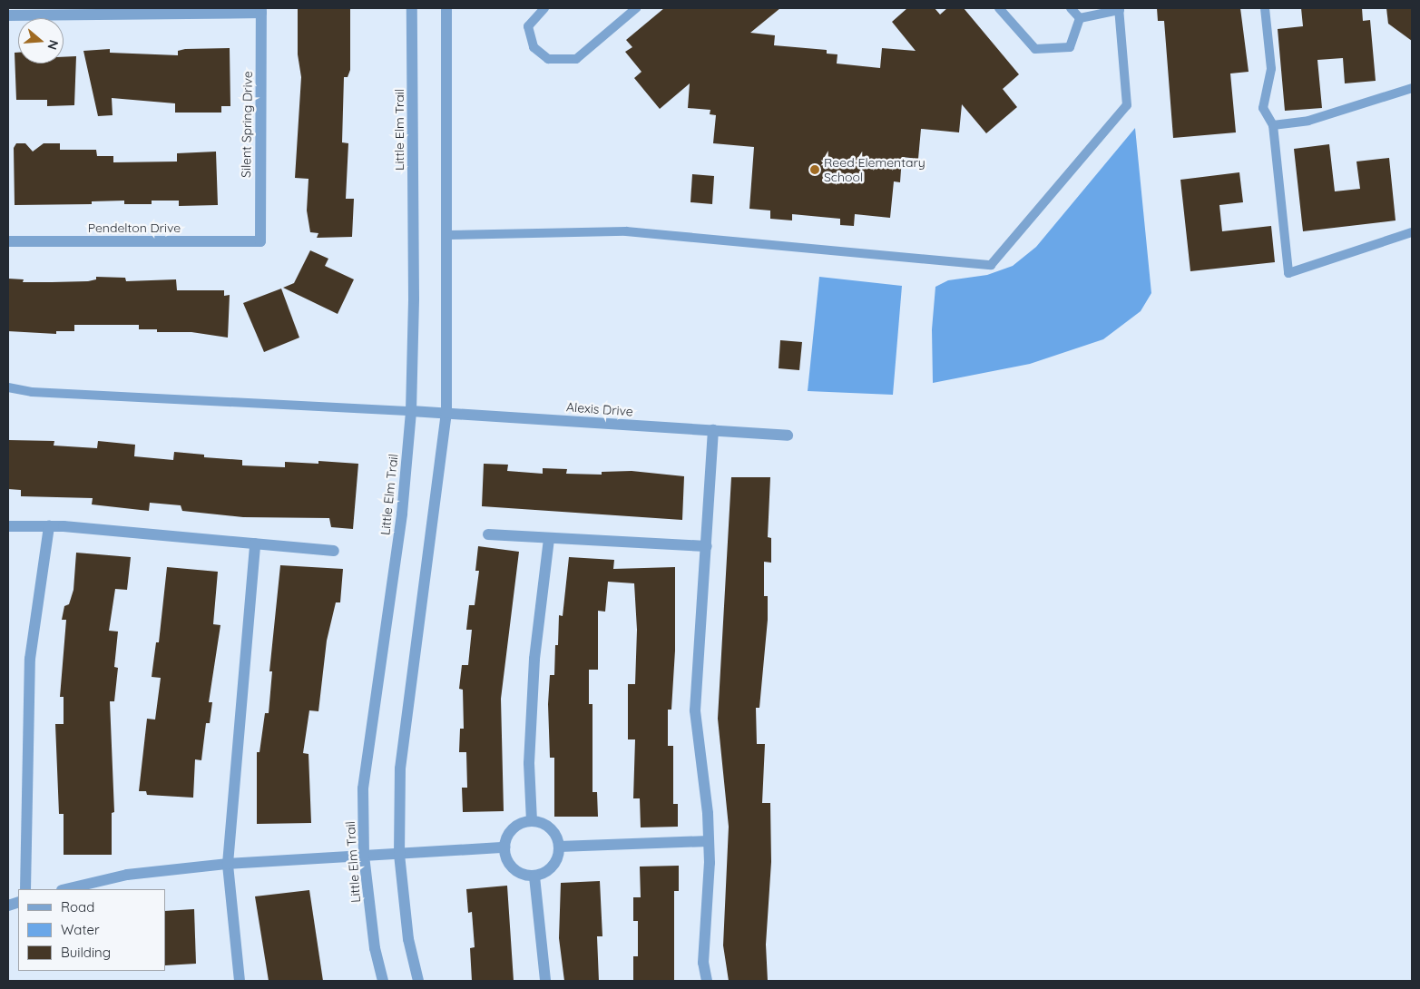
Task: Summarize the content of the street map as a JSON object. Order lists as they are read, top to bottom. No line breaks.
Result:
{"streets":{"street":["Silent Spring Drive","Little Elm Trail","Pendelton Drive","Alexis Drive"]},"crossings":[["Silent Spring Drive","Pendelton Drive"],["Little Elm Trail","Alexis Drive"]],"places":["Reed Elementary School"],"legend":["Road","Water","Building"],"north":"right"}
